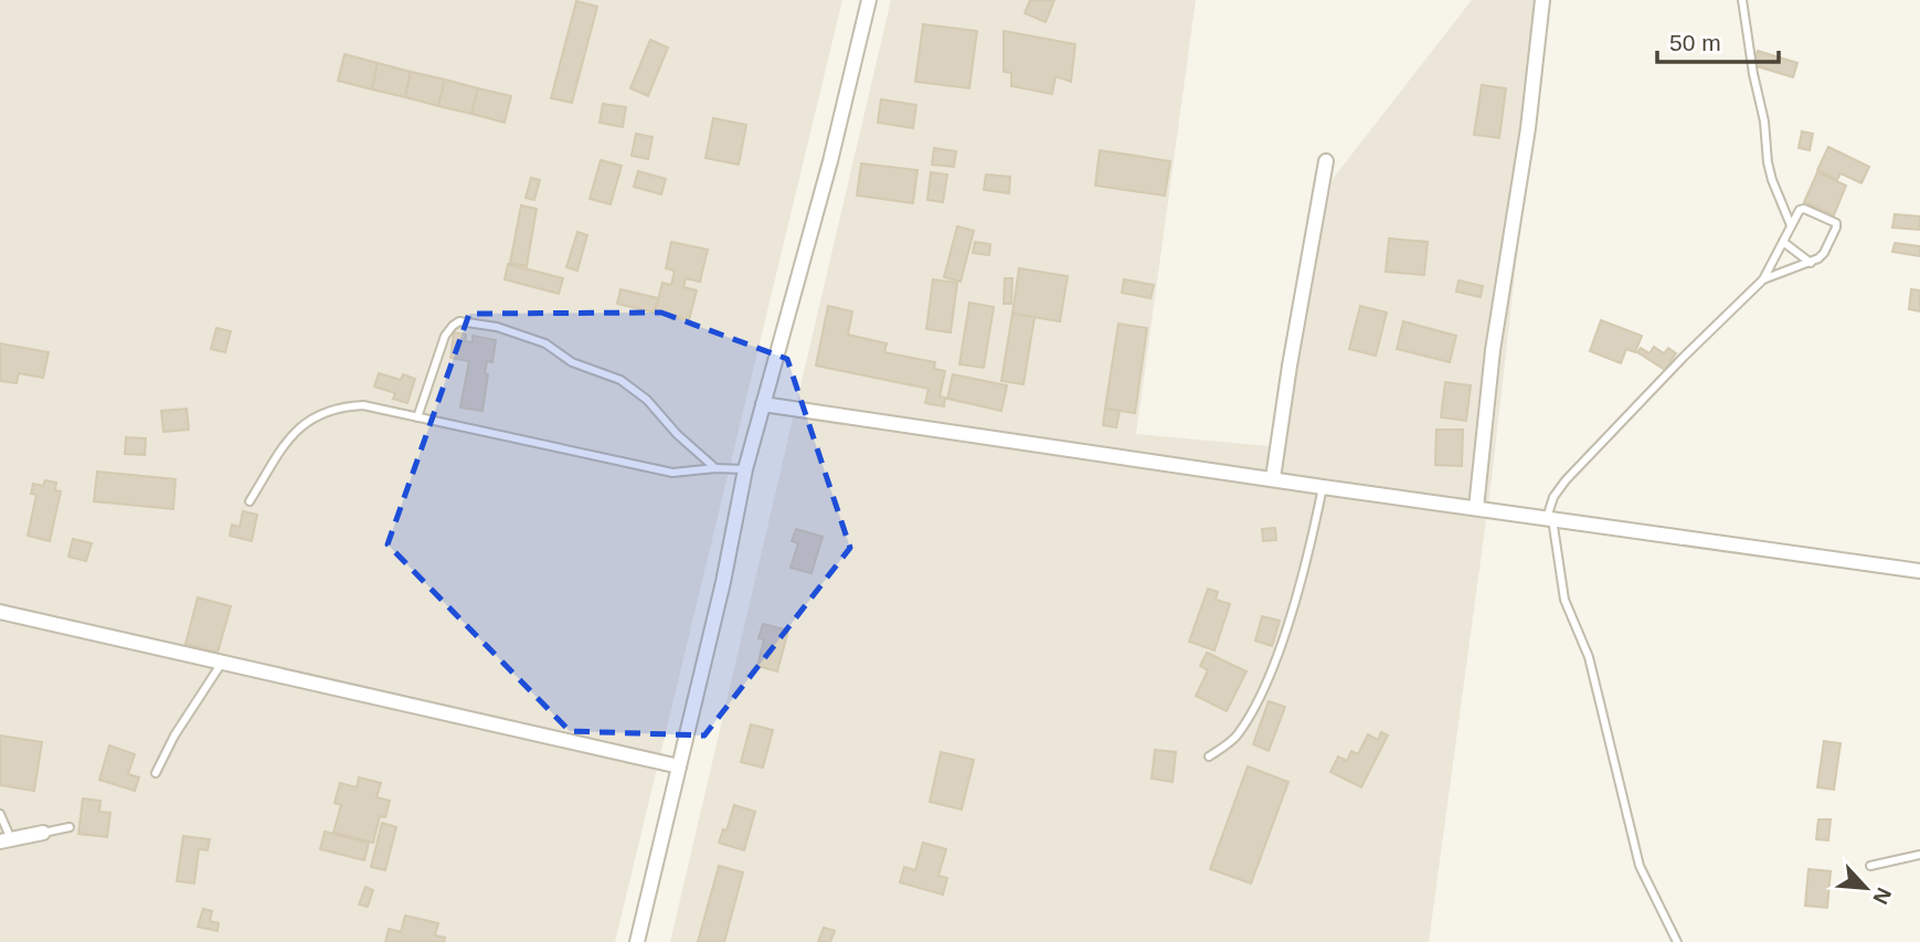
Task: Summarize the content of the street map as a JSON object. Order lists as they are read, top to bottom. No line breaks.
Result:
{"scale_bar":"50 m","north":"bottom right"}
